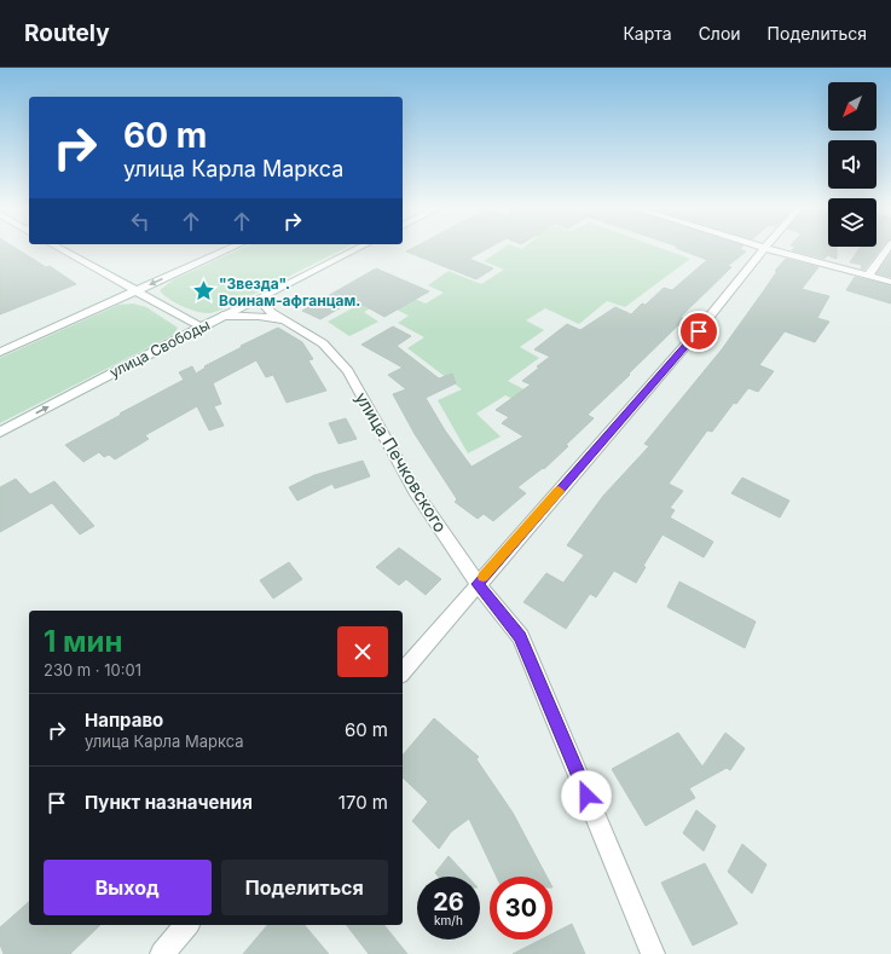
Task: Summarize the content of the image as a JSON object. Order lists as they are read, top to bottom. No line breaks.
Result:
{"streets":{"street":["улица Свободы","улица Печковского"]},"places":{"place":["\"Звезда\". Воинам-афганцам."]},"north":"bottom left","page":{"header":"Routely","nav":["Карта","Слои","Поделиться"],"turn":["60 m","улица Карла Маркса"],"heading":["1 мин","230 m · 10:01"],"list":[{"name":"Направо","note":"улица Карла Маркса","value":"60 m"},{"name":"Пункт назначения","value":"170 m"}],"buttons":["Выход","Поделиться"],"speed":"26 km/h","limit":"30"}}
